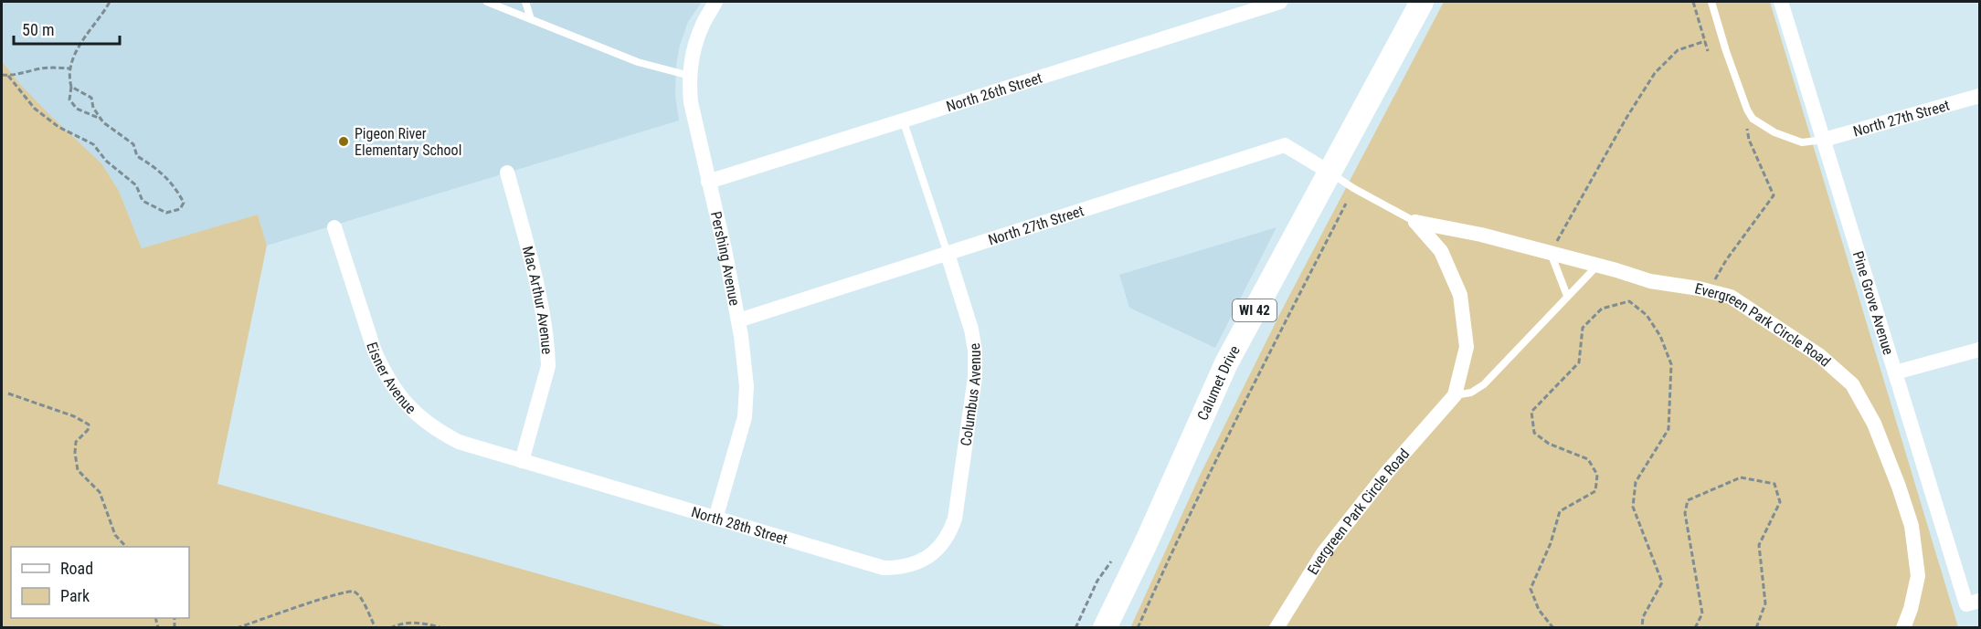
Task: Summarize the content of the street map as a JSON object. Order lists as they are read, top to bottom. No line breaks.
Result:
{"streets":{"main road":["WI 42","Calumet Drive"],"street":["North 26th Street","North 27th Street","Pershing Avenue","Mac Arthur Avenue","Pine Grove Avenue","Evergreen Park Circle Road","Eisner Avenue","Columbus Avenue","North 28th Street"]},"crossings":[["North 26th Street","Pershing Avenue"],["North 27th Street","Pershing Avenue"],["North 27th Street","Pine Grove Avenue"],["North 27th Street","Evergreen Park Circle Road"],["North 27th Street","Calumet Drive"],["North 27th Street","Columbus Avenue"],["Pershing Avenue","North 28th Street"],["Mac Arthur Avenue","Eisner Avenue"],["Mac Arthur Avenue","North 28th Street"],["Evergreen Park Circle Road","Calumet Drive"],["Eisner Avenue","North 28th Street"],["Columbus Avenue","North 28th Street"]],"places":["Pigeon River Elementary School"],"legend":["Road","Park"],"scale_bar":"50 m"}
